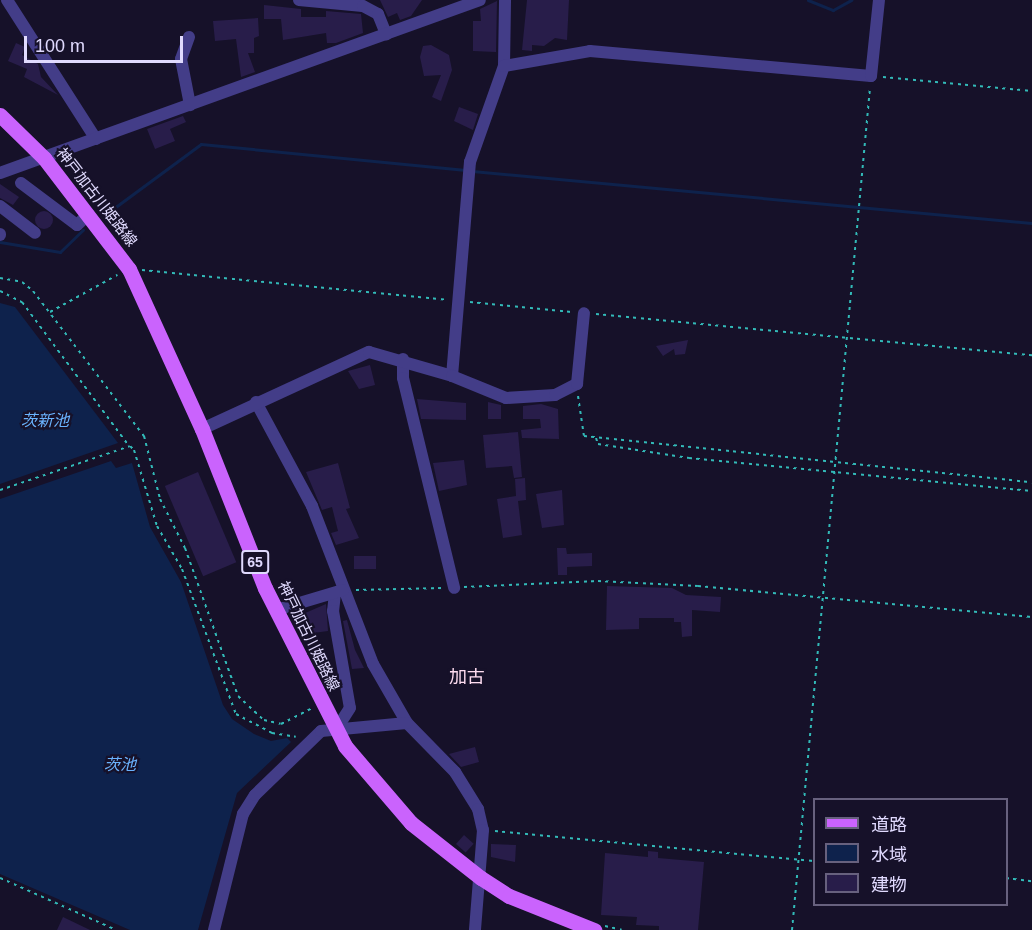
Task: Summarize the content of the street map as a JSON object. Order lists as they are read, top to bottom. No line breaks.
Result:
{"streets":{"main road":["神戸加古川姫路線","65"]},"districts":["加古"],"water":["茨新池","茨池"],"legend":["道路","水域","建物"],"scale_bar":"100 m"}
